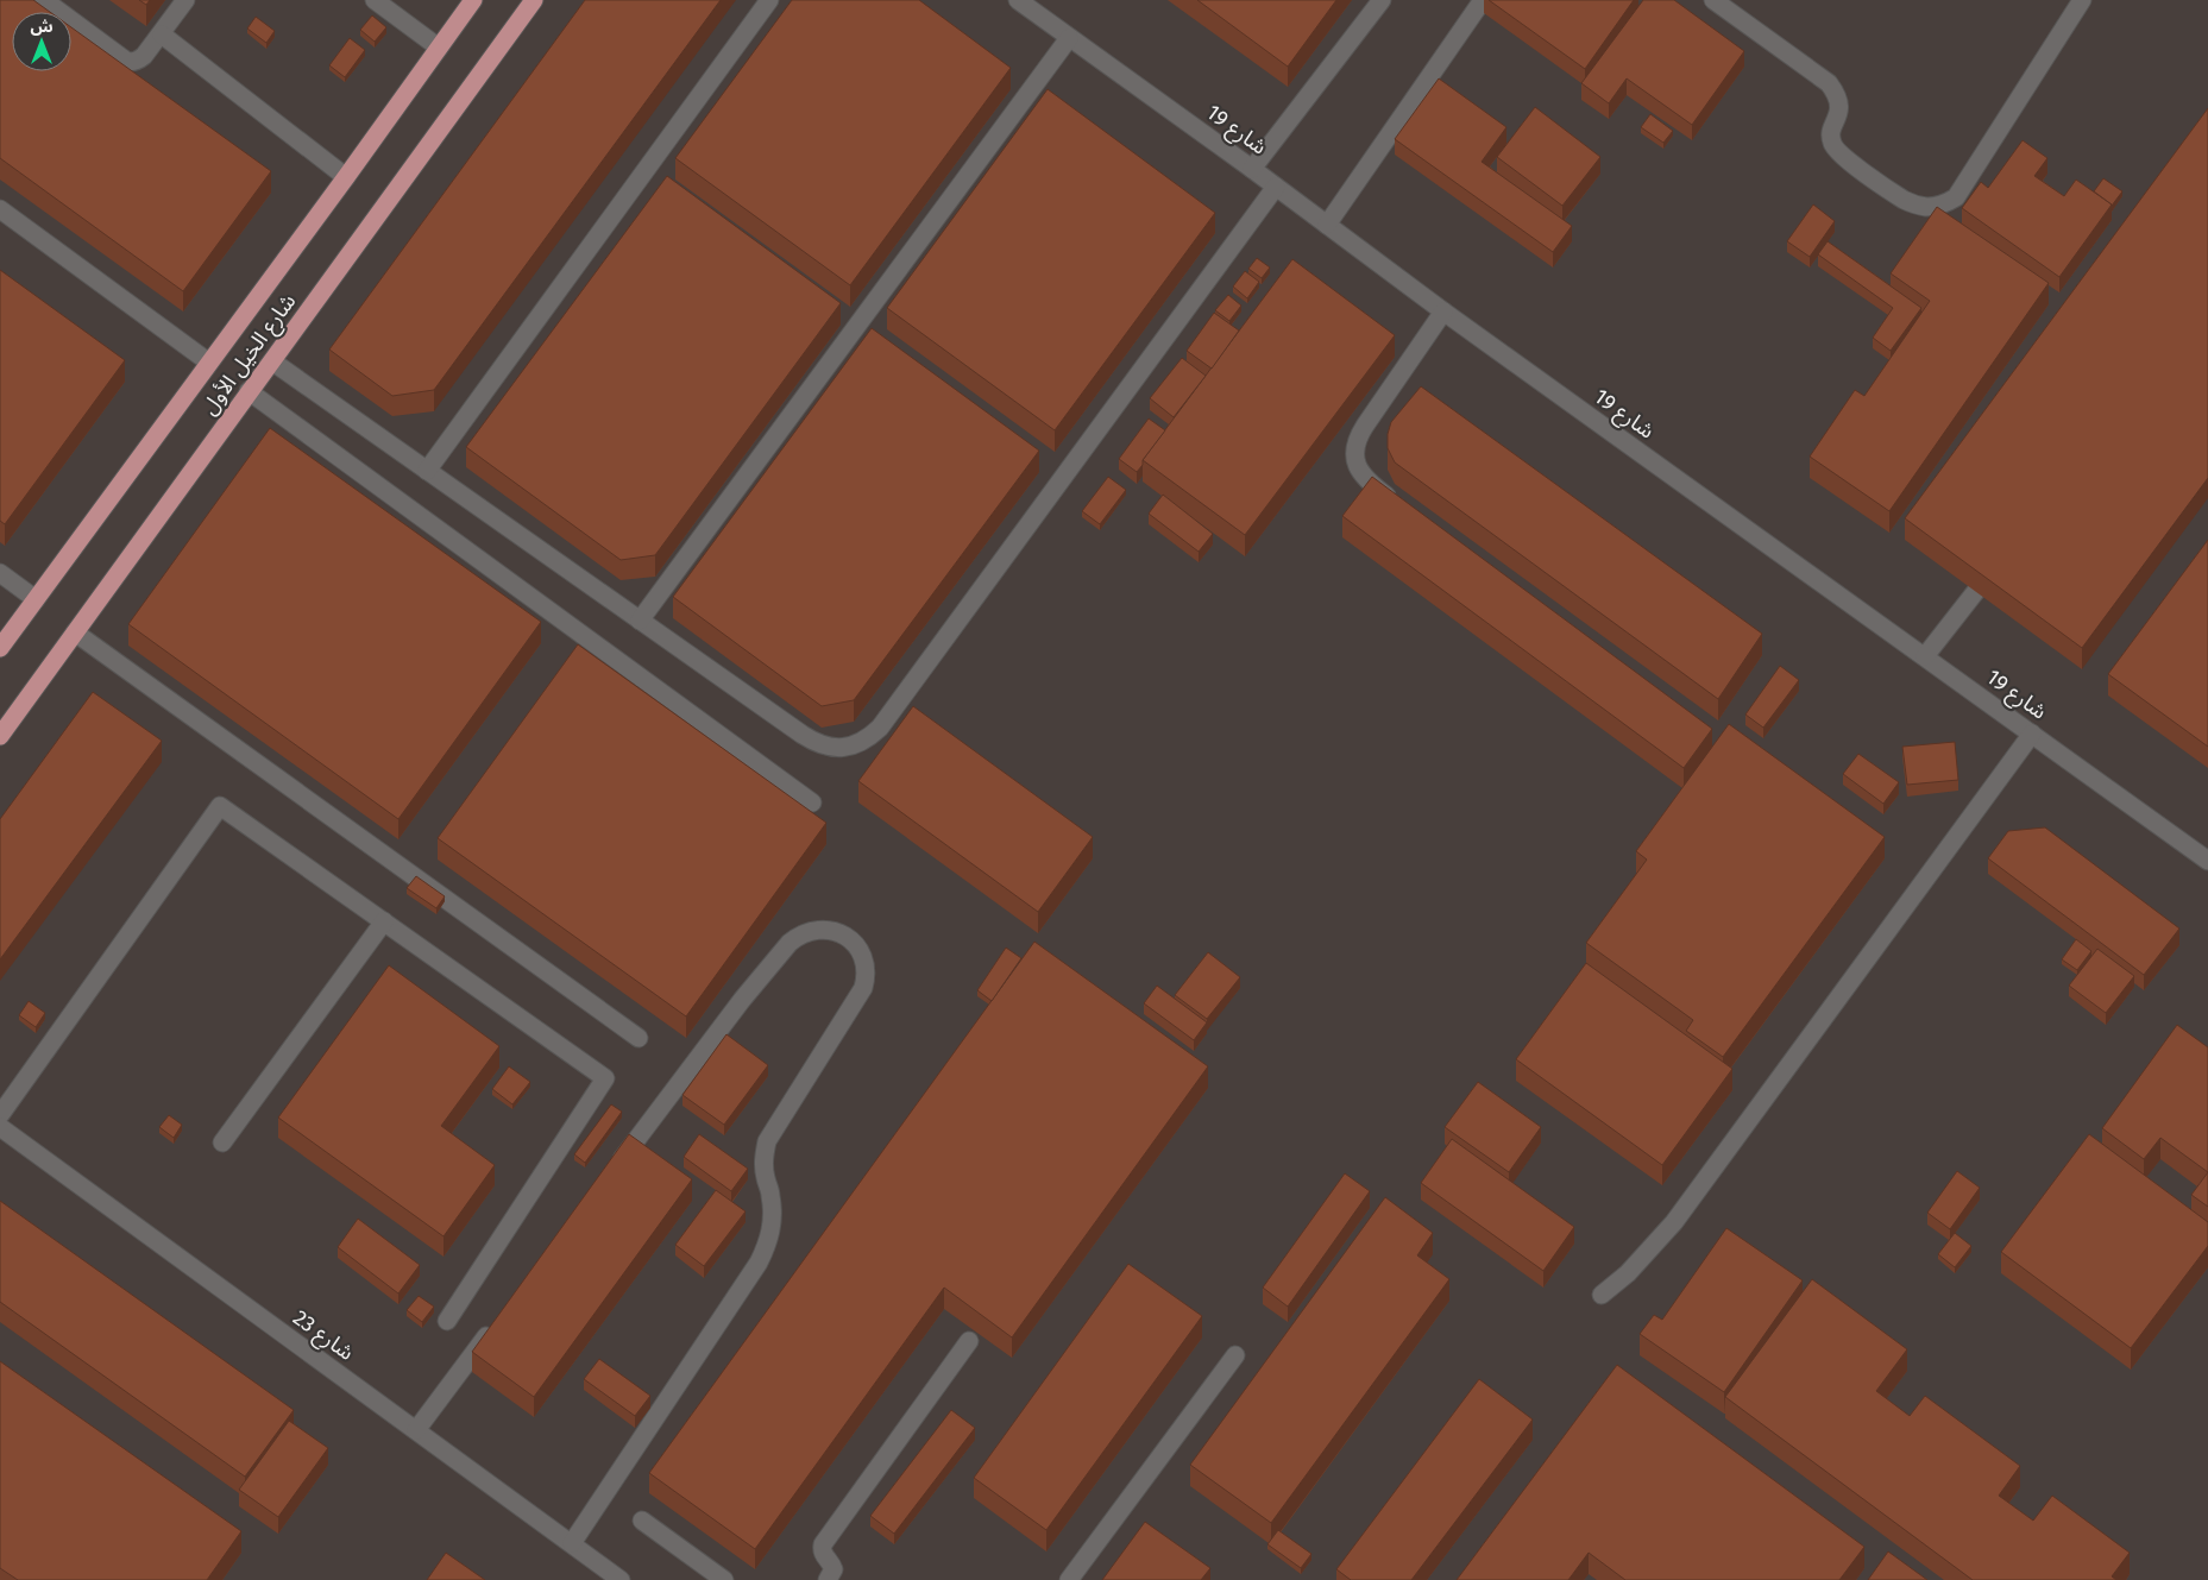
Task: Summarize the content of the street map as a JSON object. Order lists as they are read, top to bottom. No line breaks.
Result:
{"streets":{"main road":["شارع الخيل الأول"],"street":["شارع 19","شارع 23"]},"north":"top"}
